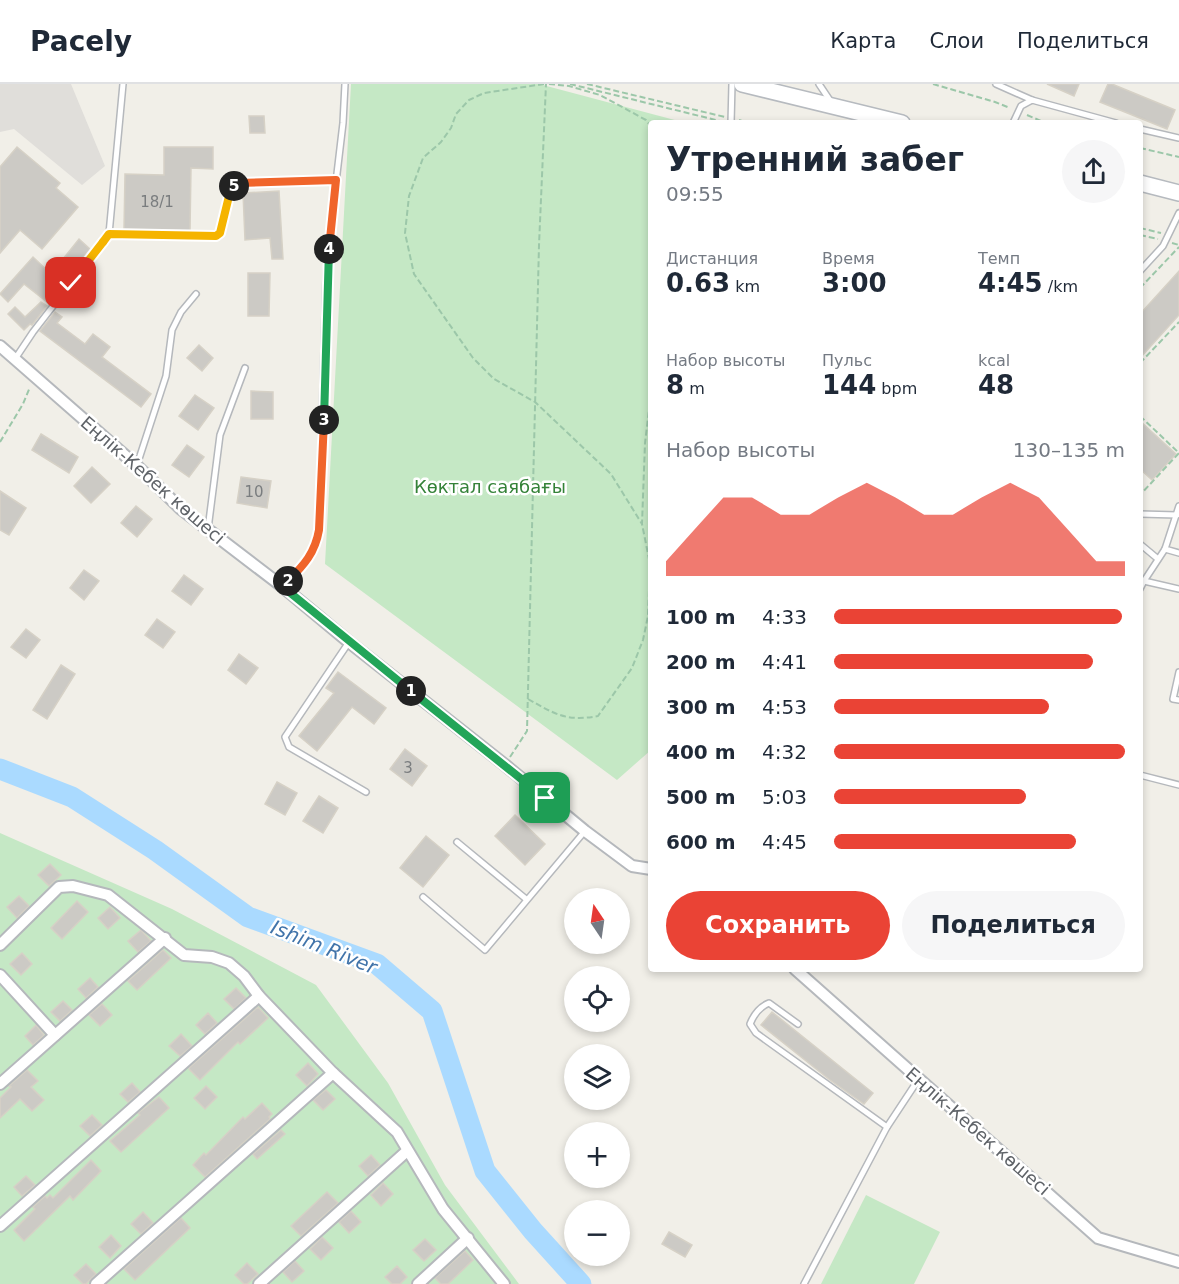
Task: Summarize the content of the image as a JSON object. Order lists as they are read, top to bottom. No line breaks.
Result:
{"streets":{"street":["Еңлік-Кебек көшесі"]},"water":["Ishim River"],"parks":["Көктал саябағы"],"house_numbers":["18/1","10","3"],"north":"top","page":{"header":"Pacely","nav":["Карта","Слои","Поделиться"],"heading":["Утренний забег","09:55"],"pins":["5","4","3","2","1"],"stats":[["Дистанция","0.63 km"],["Время","3:00"],["Темп","4:45 /km"],["Набор высоты","8 m"],["Пульс","144 bpm"],["kcal","48"]],"chart":["Набор высоты","130–135 m"],"list":[{"name":"100 m","note":"4:33"},{"name":"200 m","note":"4:41"},{"name":"300 m","note":"4:53"},{"name":"400 m","note":"4:32"},{"name":"500 m","note":"5:03"},{"name":"600 m","note":"4:45"}],"buttons":["Сохранить","Поделиться"],"map_buttons":["+","−"]}}
